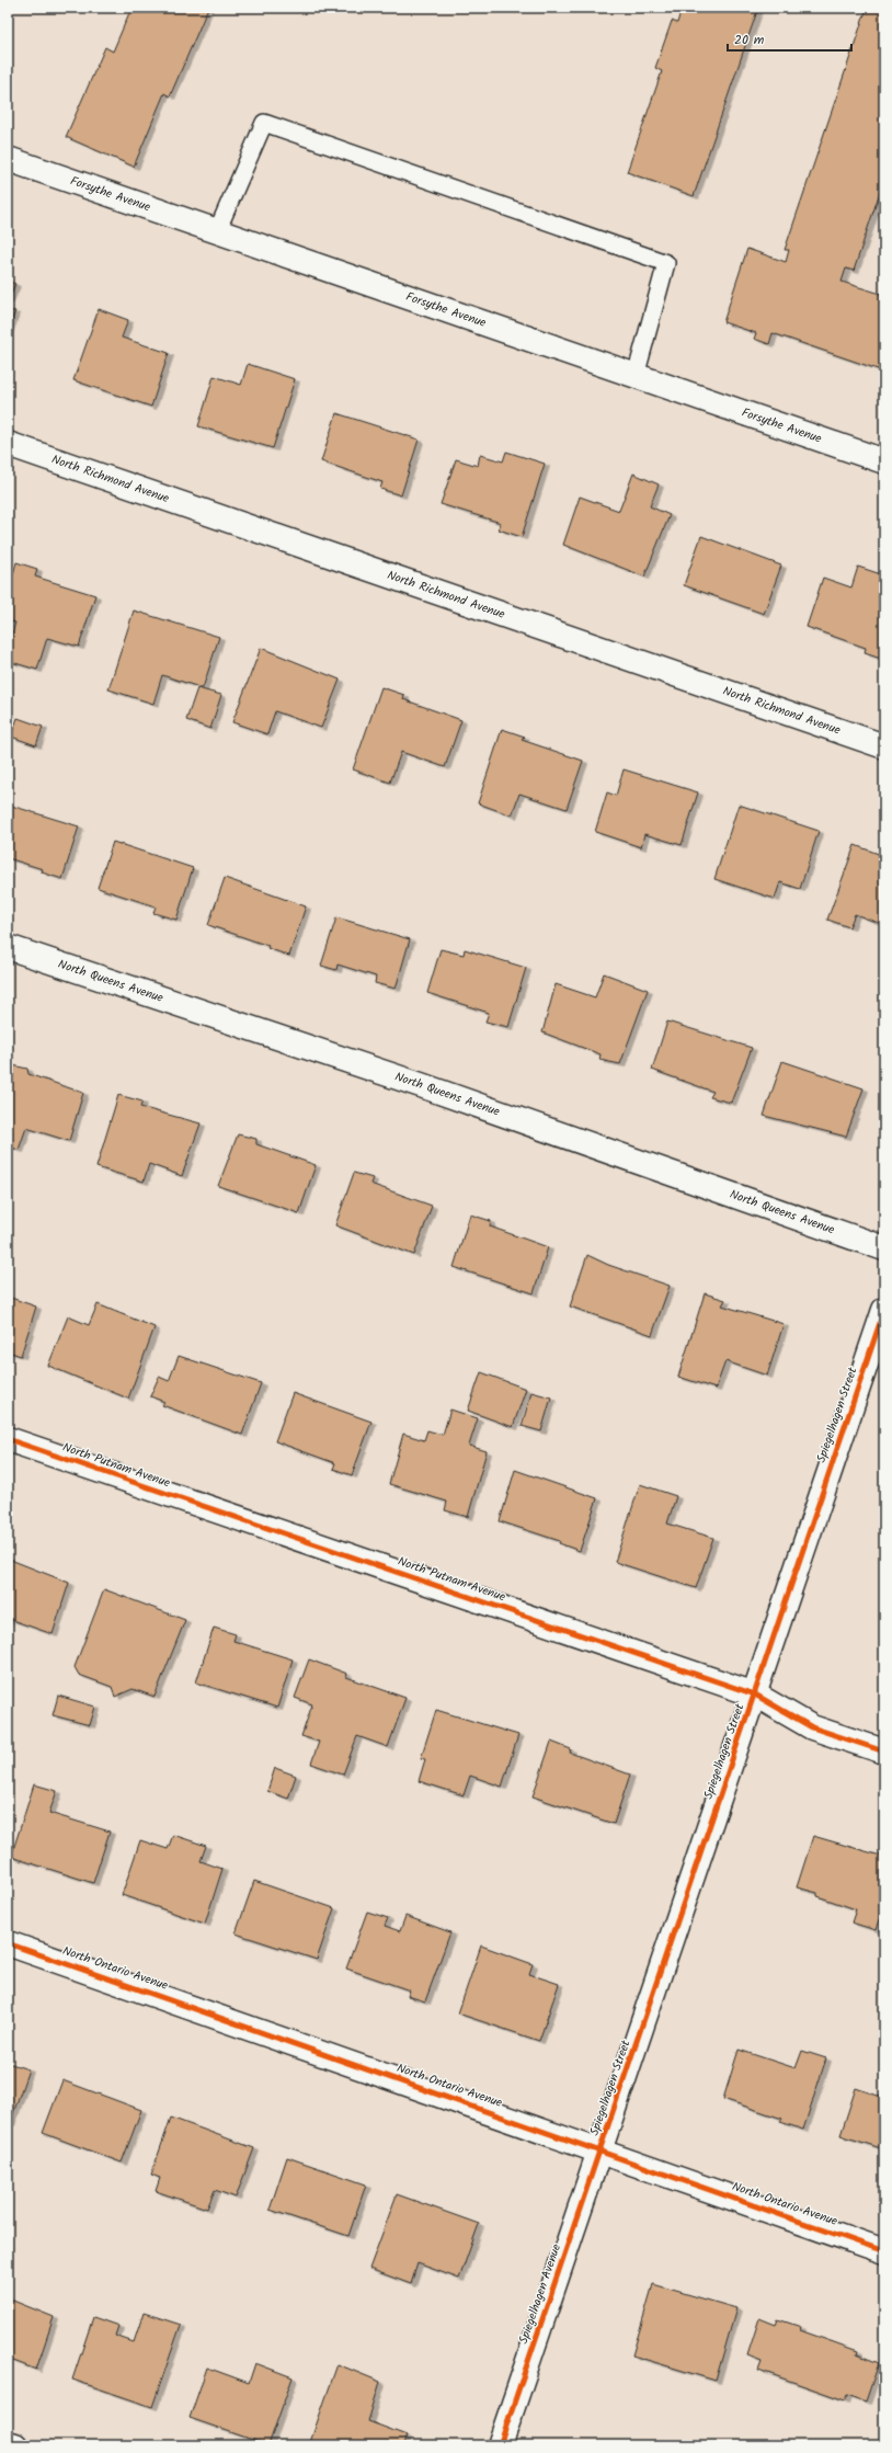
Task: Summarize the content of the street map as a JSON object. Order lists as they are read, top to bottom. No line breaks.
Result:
{"streets":{"street":["Forsythe Avenue","North Richmond Avenue","North Queens Avenue","Spiegelhagen Street","North Putnam Avenue","North Ontario Avenue","Spiegelhagen Avenue"]},"crossings":[["Spiegelhagen Street","North Putnam Avenue"],["Spiegelhagen Street","North Ontario Avenue"],["Spiegelhagen Street","Spiegelhagen Avenue"],["North Ontario Avenue","Spiegelhagen Avenue"]],"scale_bar":"20 m"}
